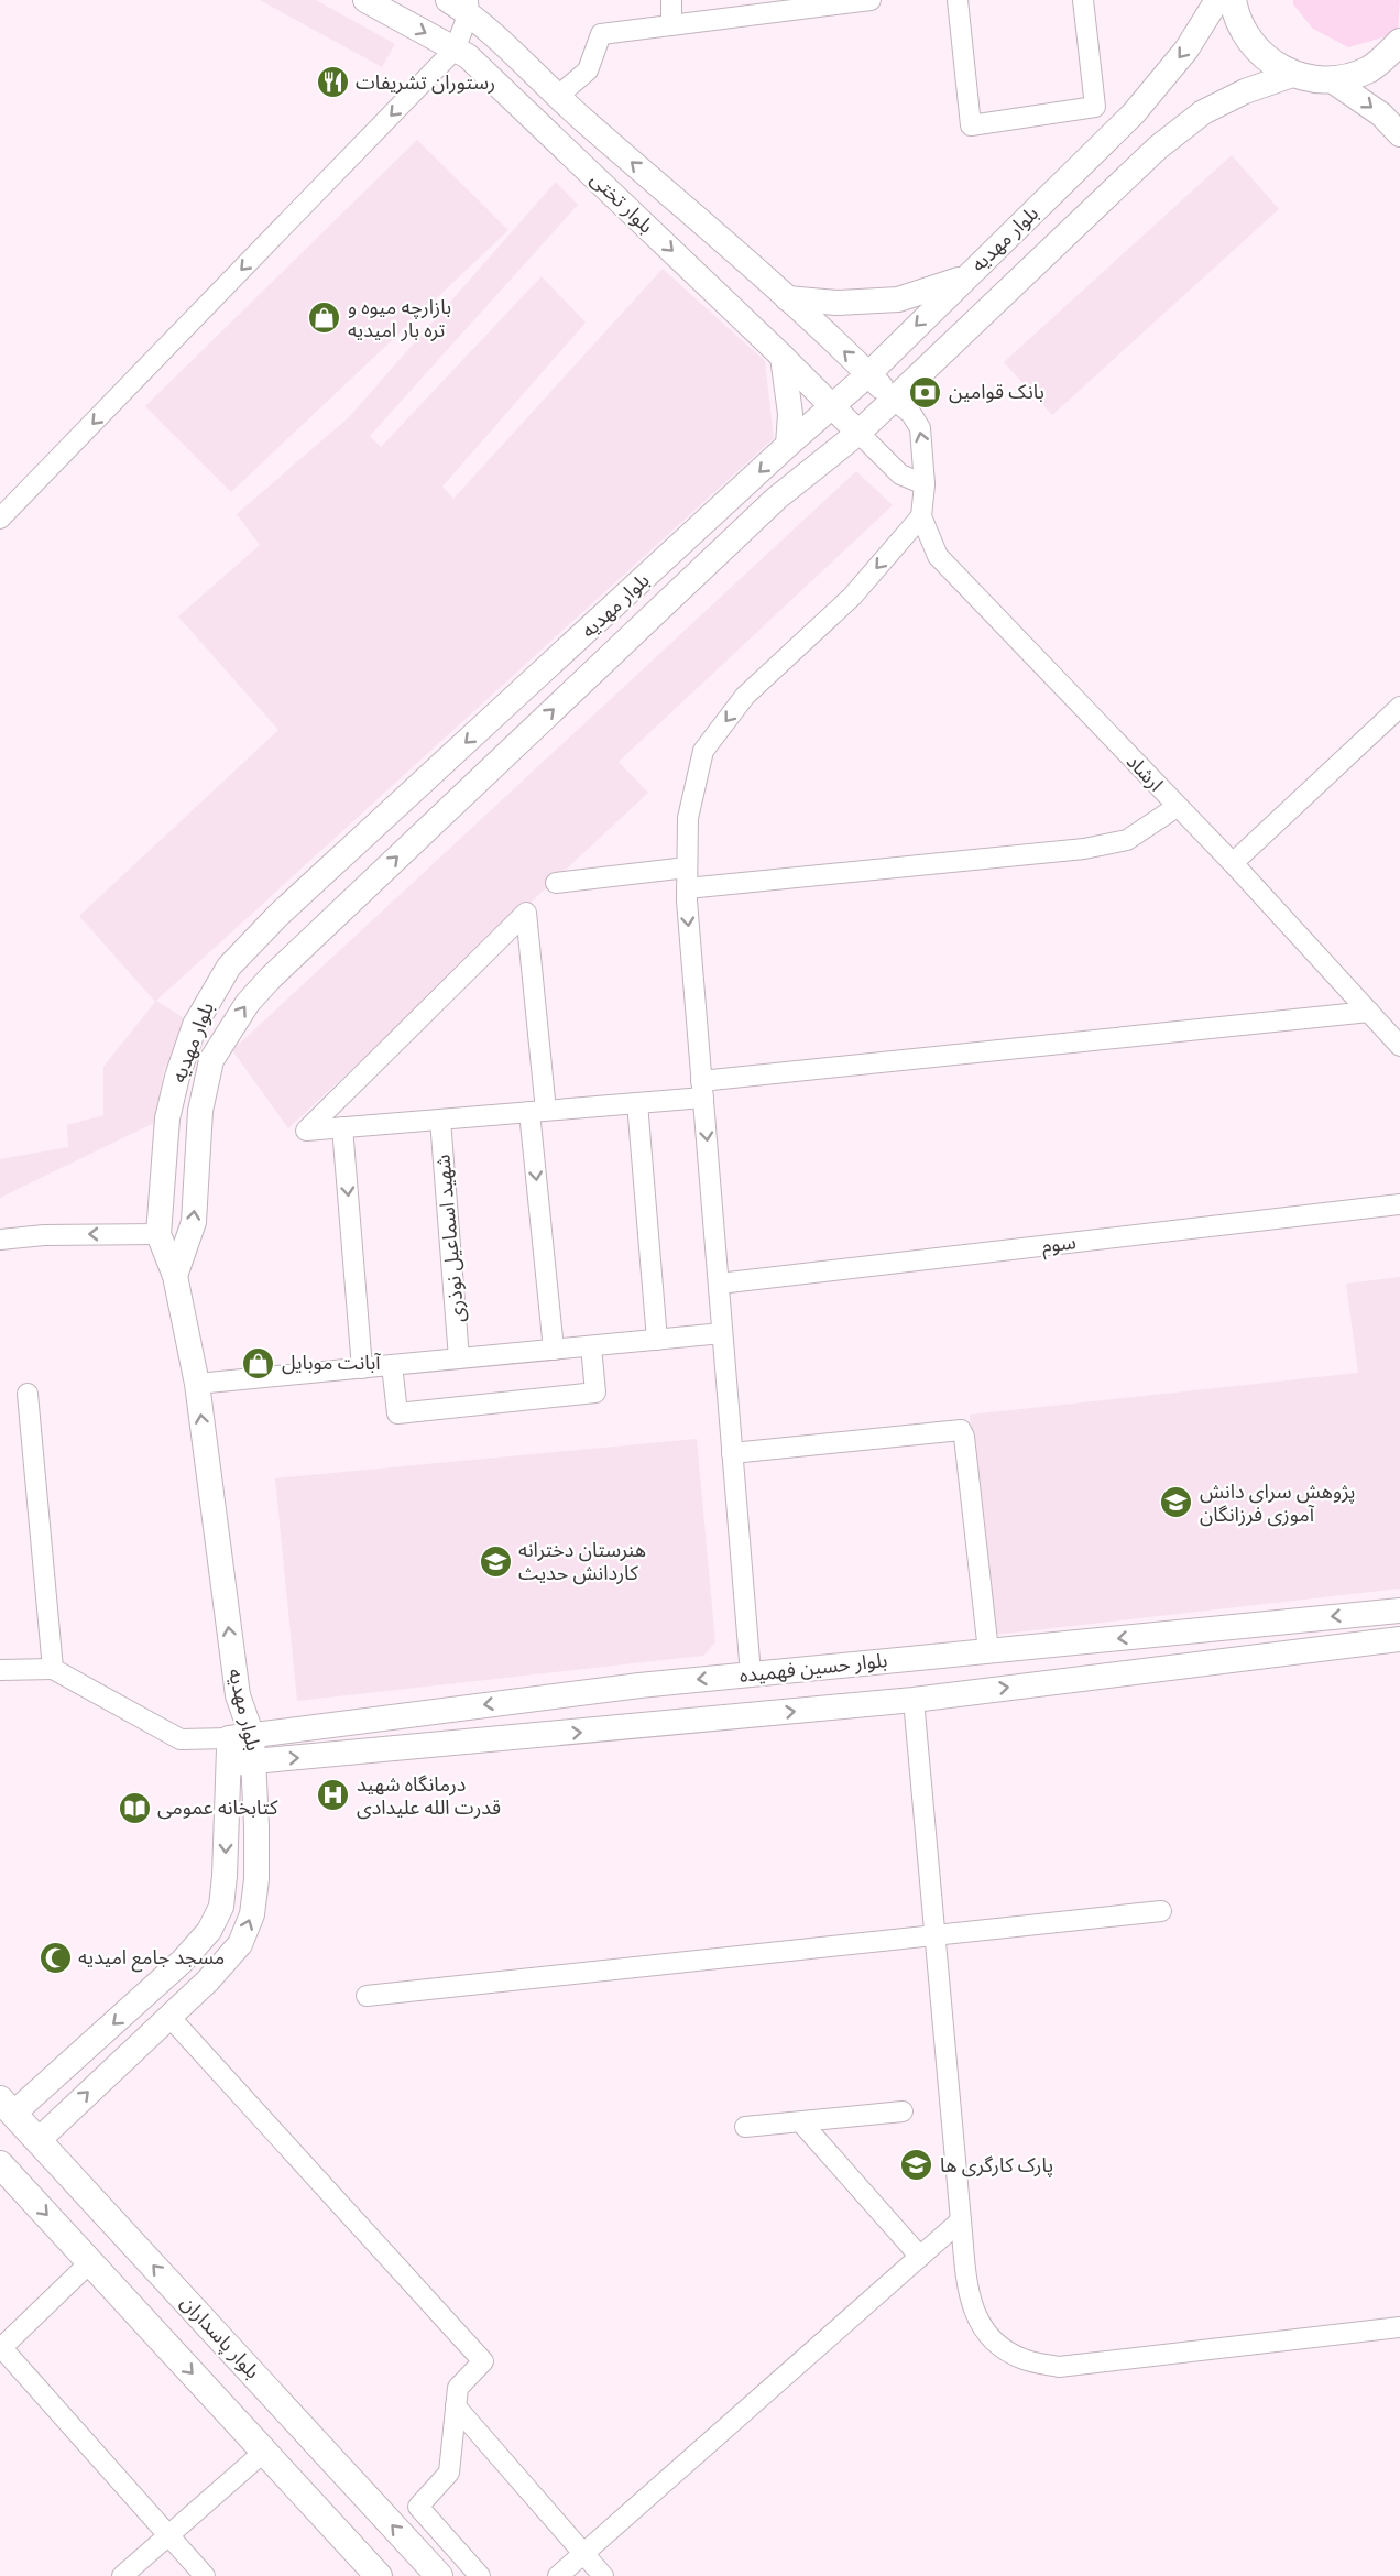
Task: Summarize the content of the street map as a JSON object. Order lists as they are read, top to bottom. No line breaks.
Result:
{"streets":{"main road":["بلوار پاسداران"],"street":["بلوار تختی","بلوار مهدیه","ارشاد","شهید اسماعیل نوذری","سوم","بلوار حسین فهمیده"]},"crossings":[["بلوار تختی","بلوار مهدیه"],["بلوار تختی","ارشاد"],["بلوار مهدیه","ارشاد"],["بلوار مهدیه","بلوار حسین فهمیده"],["بلوار مهدیه","بلوار پاسداران"]],"places":{"restaurant":["رستوران تشریفات"],"shop":["بازارچه میوه و تره بار امیدیه","آبانت موبایل"],"bank":["بانک قوامین"],"school or university":["پژوهش سرای دانش آموزی فرزانگان","هنرستان دخترانه کاردانش حدیث","پارک کارگری ها"],"hospital":["درمانگاه شهید قدرت الله علیدادی"],"library":["کتابخانه عمومی"],"mosque":["مسجد جامع امیدیه"]}}
